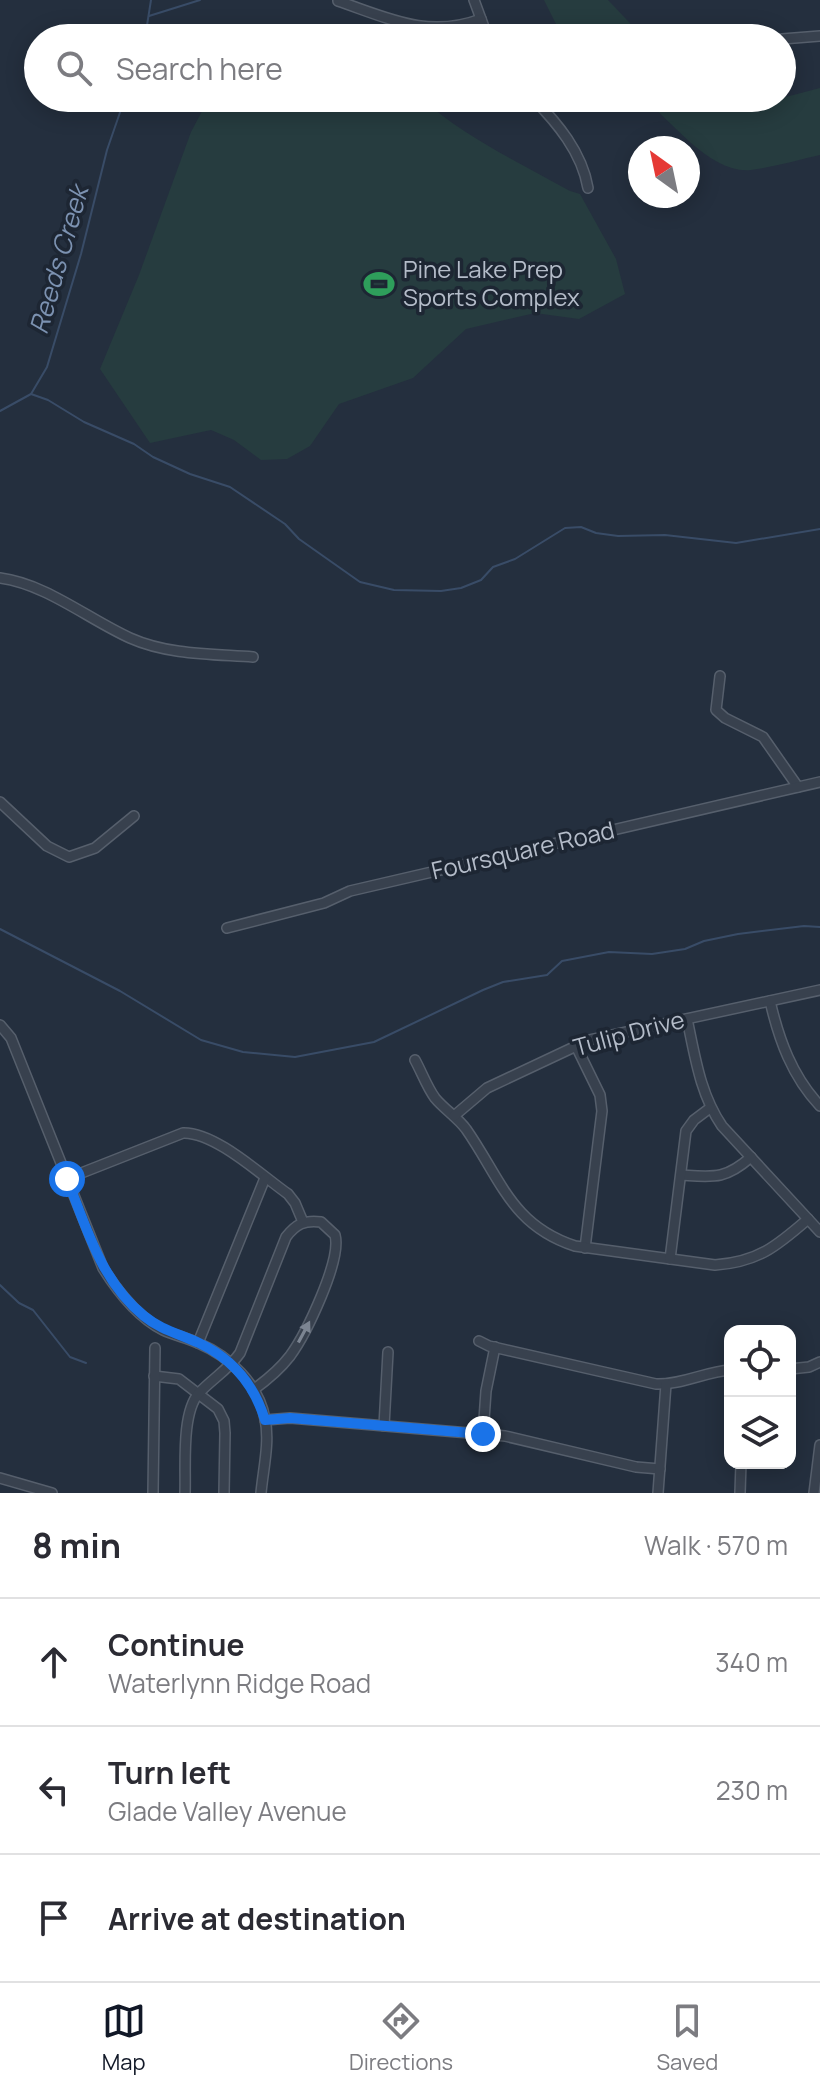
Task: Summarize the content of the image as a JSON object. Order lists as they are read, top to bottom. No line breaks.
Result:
{"streets":{"street":["Foursquare Road","Tulip Drive"]},"water":["Reeds Creek"],"places":{"sports":["Pine Lake Prep Sports Complex"]},"north":"top left","page":{"search":"Search here","heading":["8 min","Walk · 570 m"],"list":[["Continue","Waterlynn Ridge Road","340 m"],["Turn left","Glade Valley Avenue","230 m"],"Arrive at destination"],"nav":["Map","Directions","Saved"]}}
